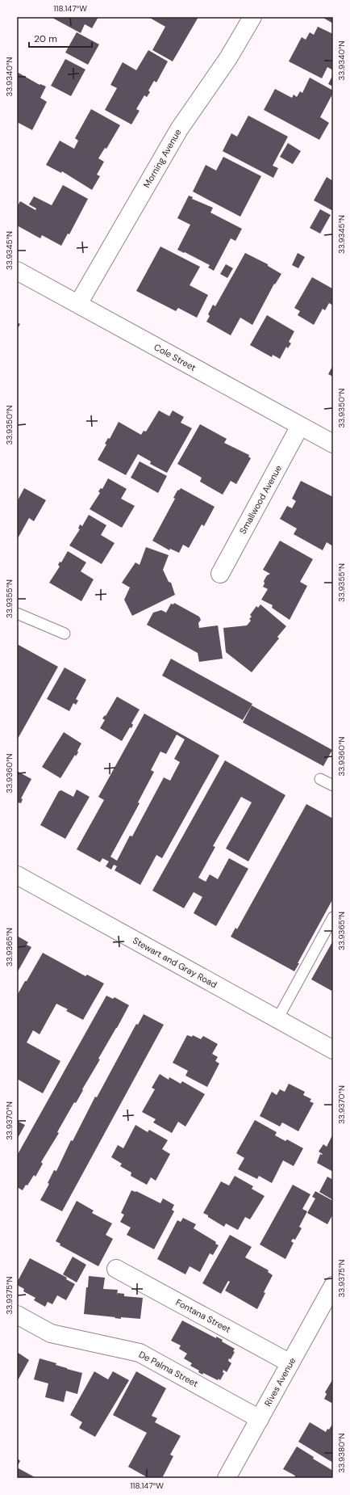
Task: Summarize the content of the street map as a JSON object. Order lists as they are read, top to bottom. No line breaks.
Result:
{"streets":{"street":["Morning Avenue","Cole Street","Smallwood Avenue","Stewart and Gray Road","Fontana Street","De Palma Street","Rives Avenue"]},"crossings":[["Morning Avenue","Cole Street"],["Cole Street","Smallwood Avenue"],["Fontana Street","Rives Avenue"],["De Palma Street","Rives Avenue"]],"scale_bar":"20 m","coordinates":["118.147°W","33.9340°N","33.9345°N","33.9350°N","33.9355°N","33.9360°N","33.9365°N","33.9370°N","33.9375°N","33.9380°N"]}
